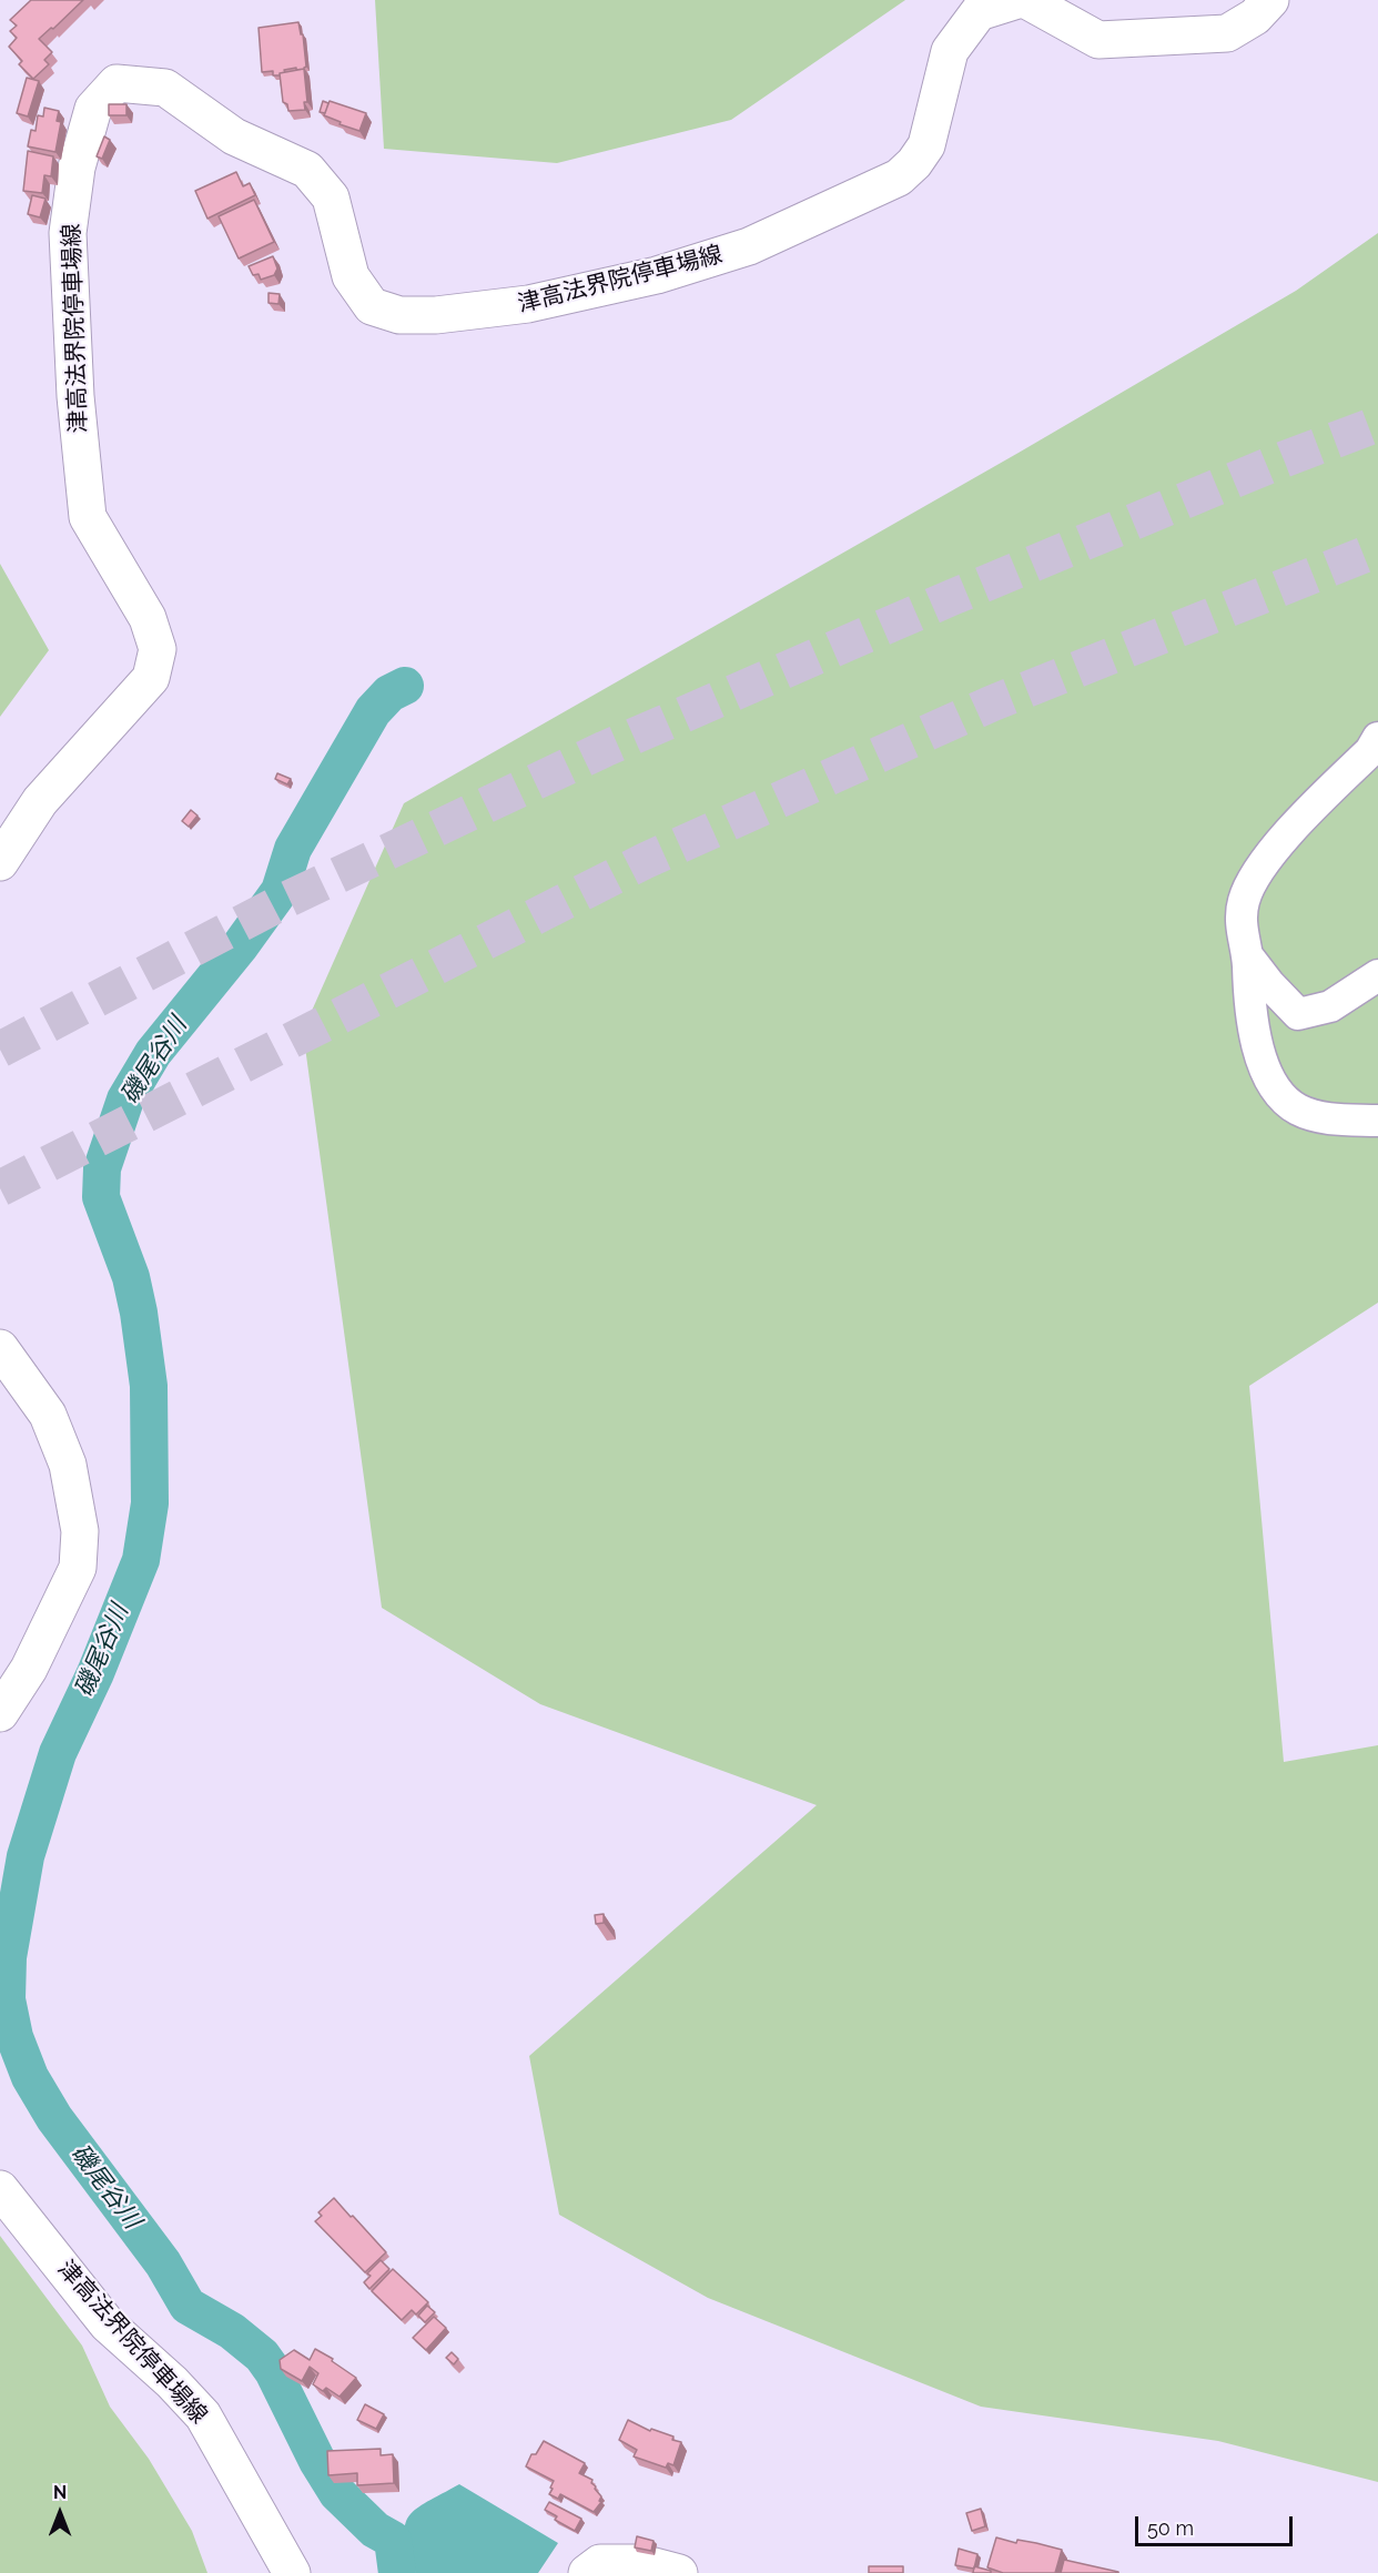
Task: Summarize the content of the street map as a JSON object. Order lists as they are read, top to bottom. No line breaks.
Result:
{"streets":{"main road":["津高法界院停車場線"]},"water":["磯尾谷川"],"scale_bar":"50 m","north":"top"}
